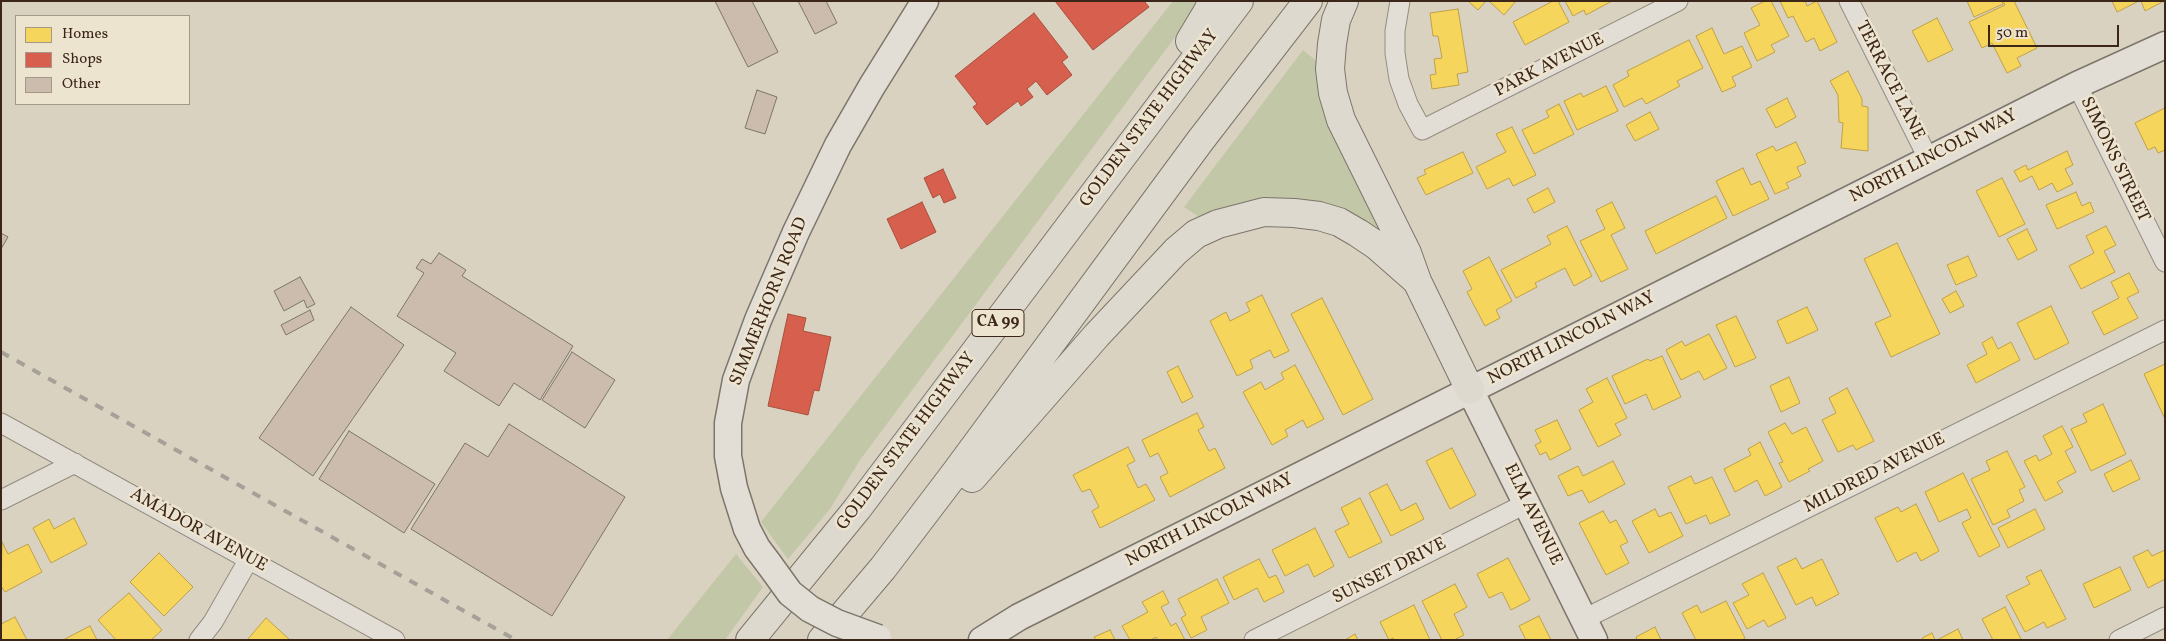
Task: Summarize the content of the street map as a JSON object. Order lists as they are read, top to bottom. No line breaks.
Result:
{"streets":{"highway":["GOLDEN STATE HIGHWAY","CA 99"],"main road":["NORTH LINCOLN WAY","SIMMERHORN ROAD","ELM AVENUE"],"street":["PARK AVENUE","TERRACE LANE","SIMONS STREET","MILDRED AVENUE","AMADOR AVENUE","SUNSET DRIVE"]},"crossings":[["TERRACE LANE","NORTH LINCOLN WAY"],["NORTH LINCOLN WAY","SIMONS STREET"],["NORTH LINCOLN WAY","ELM AVENUE"],["MILDRED AVENUE","ELM AVENUE"],["ELM AVENUE","SUNSET DRIVE"]],"legend":["Homes","Shops","Other"],"scale_bar":"50 m"}
